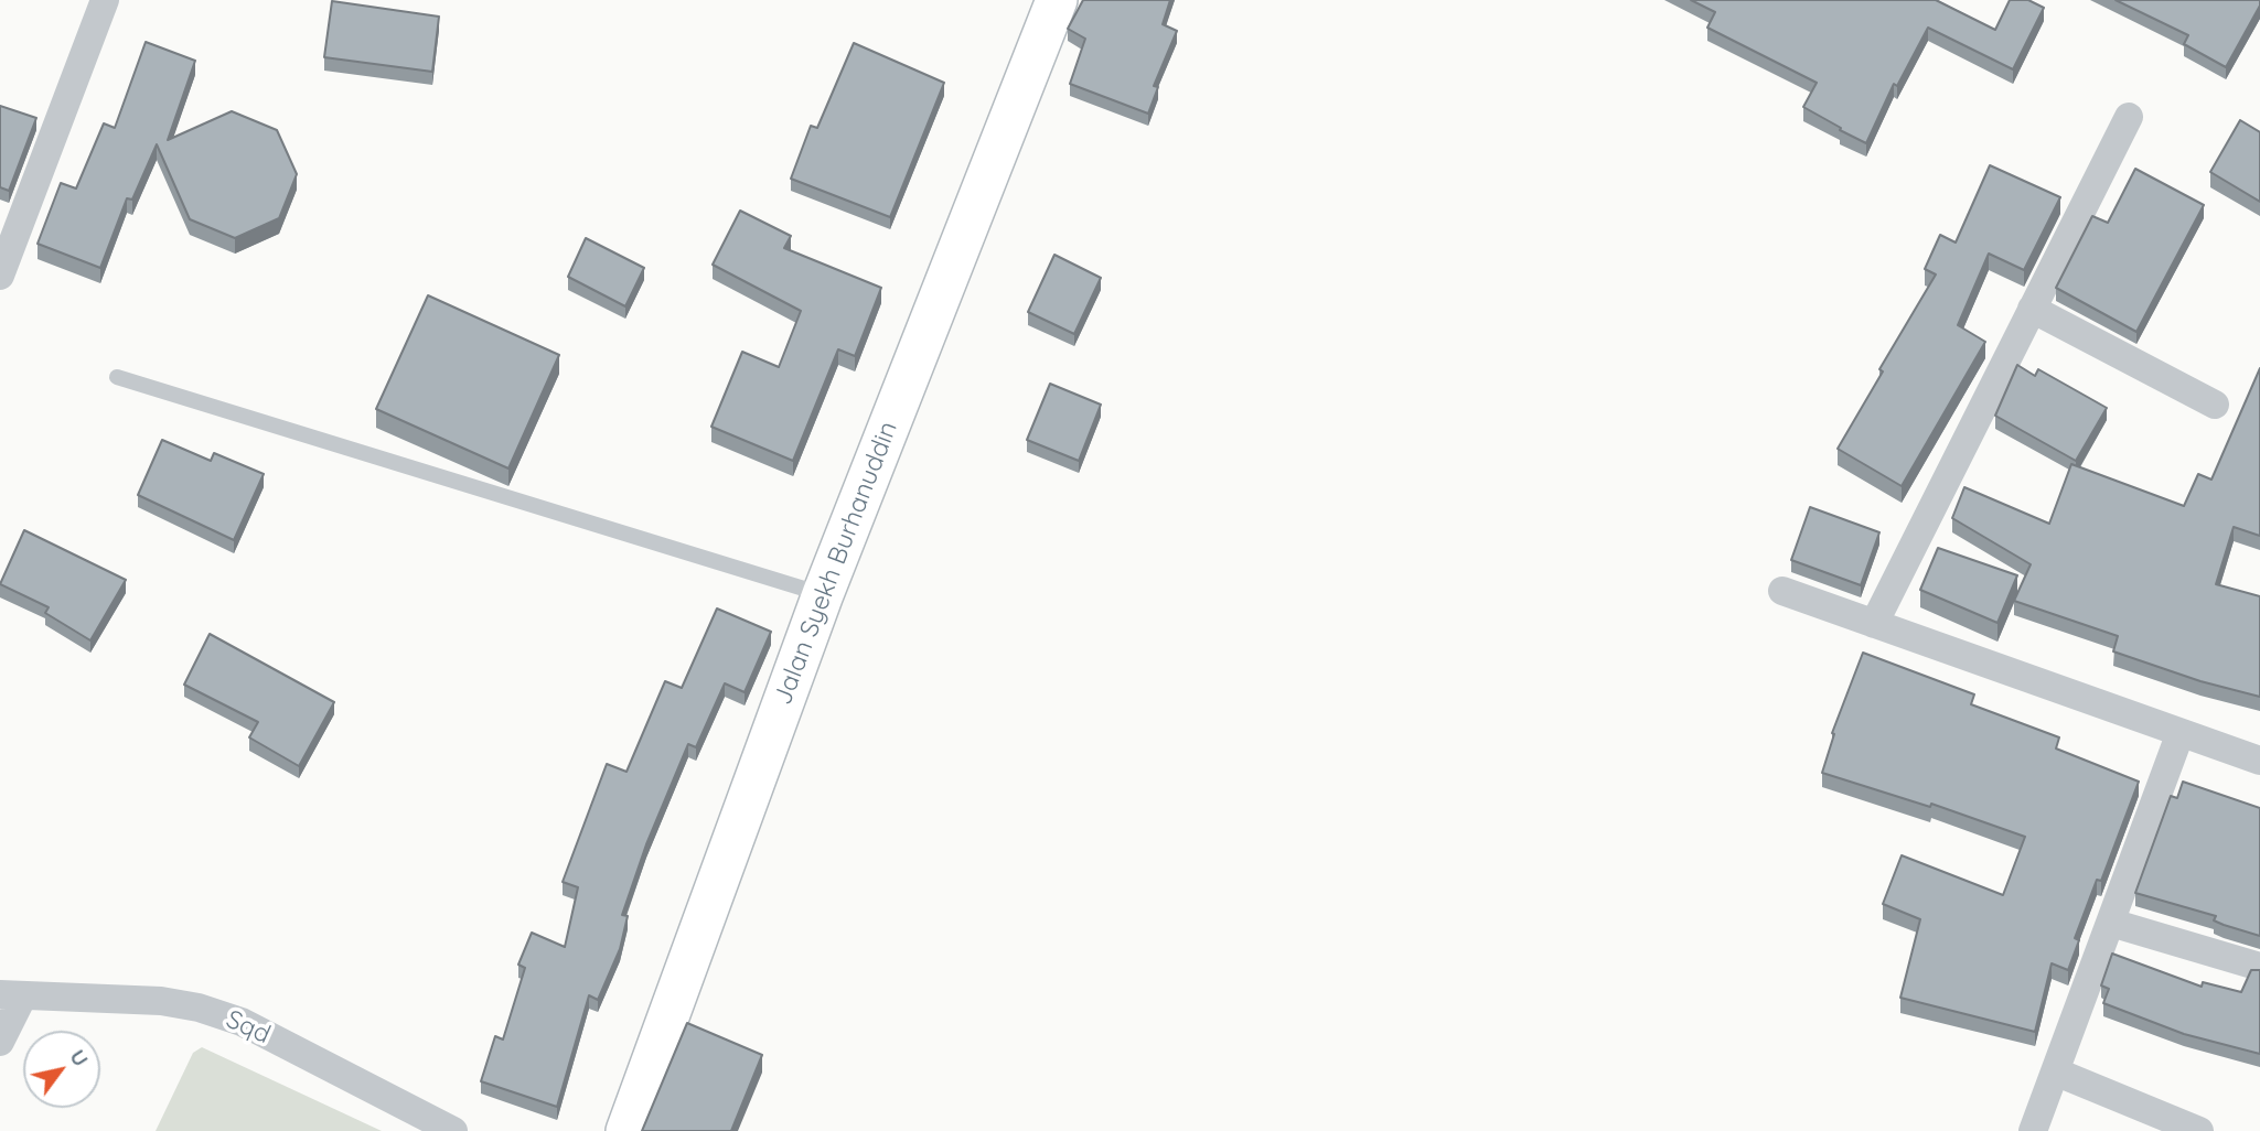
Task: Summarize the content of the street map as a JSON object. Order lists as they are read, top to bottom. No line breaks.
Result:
{"streets":{"main road":["Jalan Syekh Burhanuddin"],"street":["Sqd"]},"north":"top right"}
